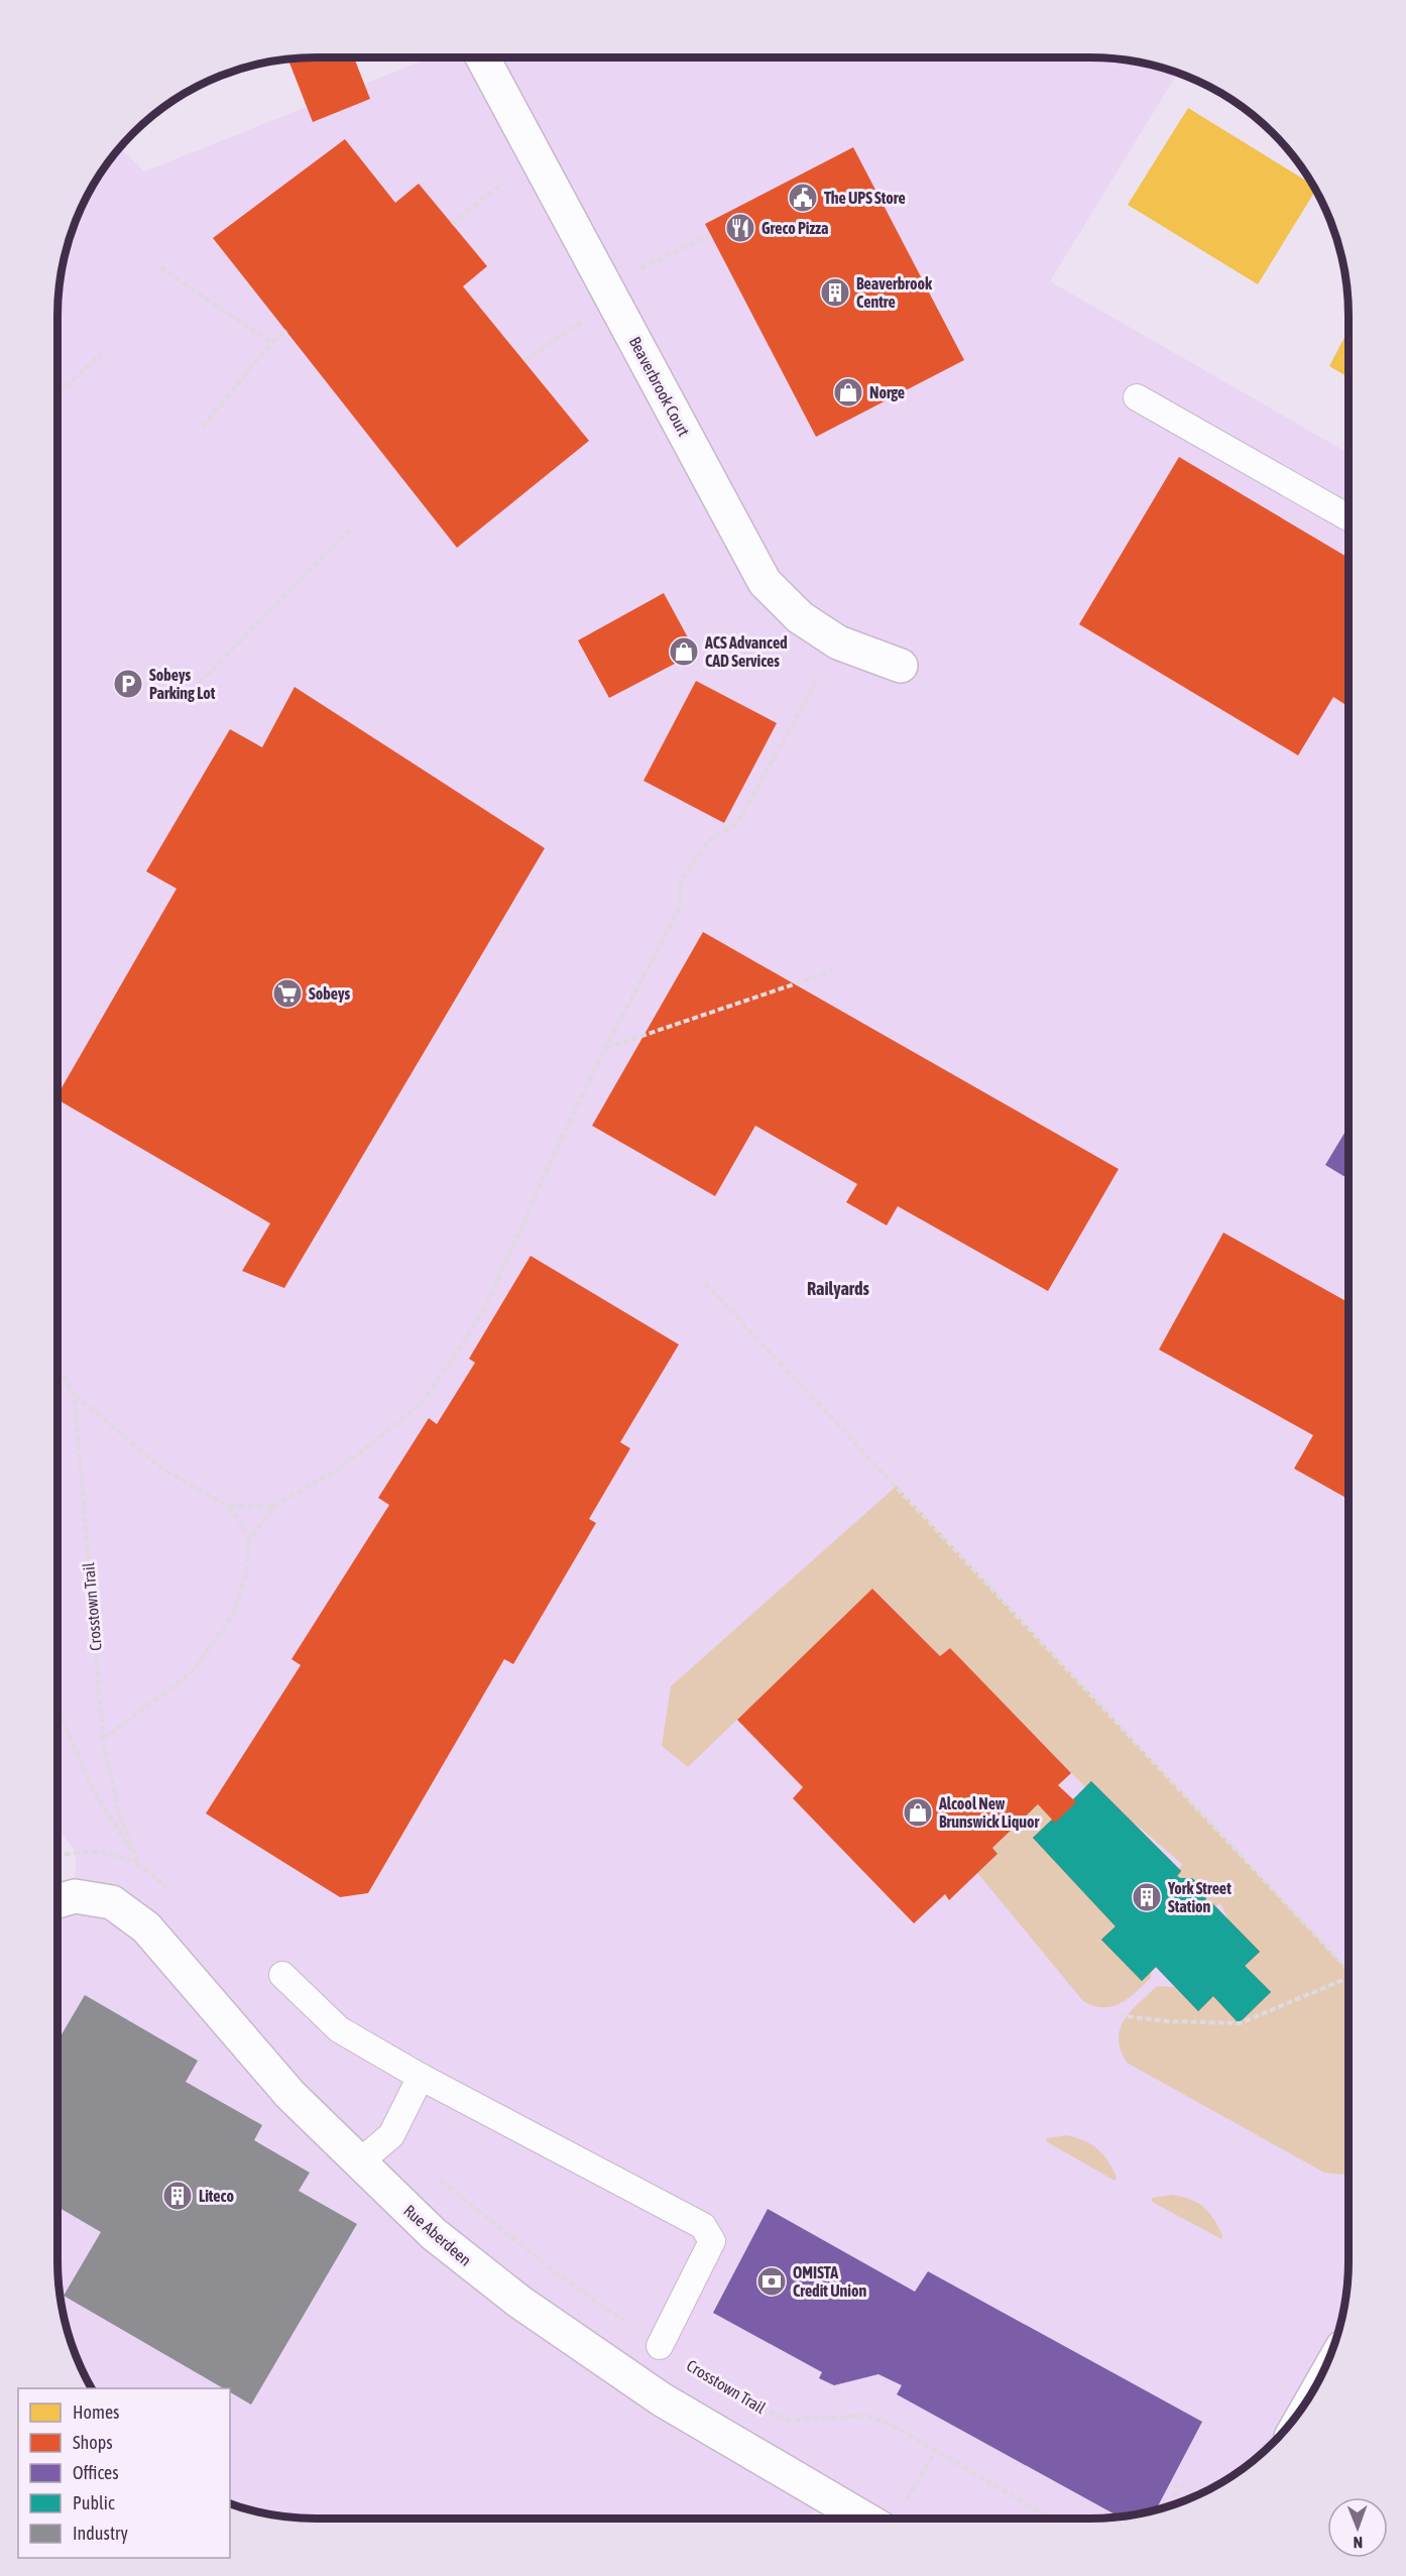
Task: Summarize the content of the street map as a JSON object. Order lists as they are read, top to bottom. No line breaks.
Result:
{"streets":{"street":["Beaverbrook Court","Rue Aberdeen"],"path":["Crosstown Trail"]},"districts":["Railyards"],"places":{"public building":["The UPS Store"],"restaurant":["Greco Pizza"],"building":["Beaverbrook Centre","York Street Station","Liteco"],"shop":["Norge","ACS Advanced CAD Services","Alcool New Brunswick Liquor"],"parking":["Sobeys Parking Lot"],"supermarket":["Sobeys"],"bank":["OMISTA Credit Union"]},"legend":["Homes","Shops","Offices","Public","Industry"],"north":"bottom"}
